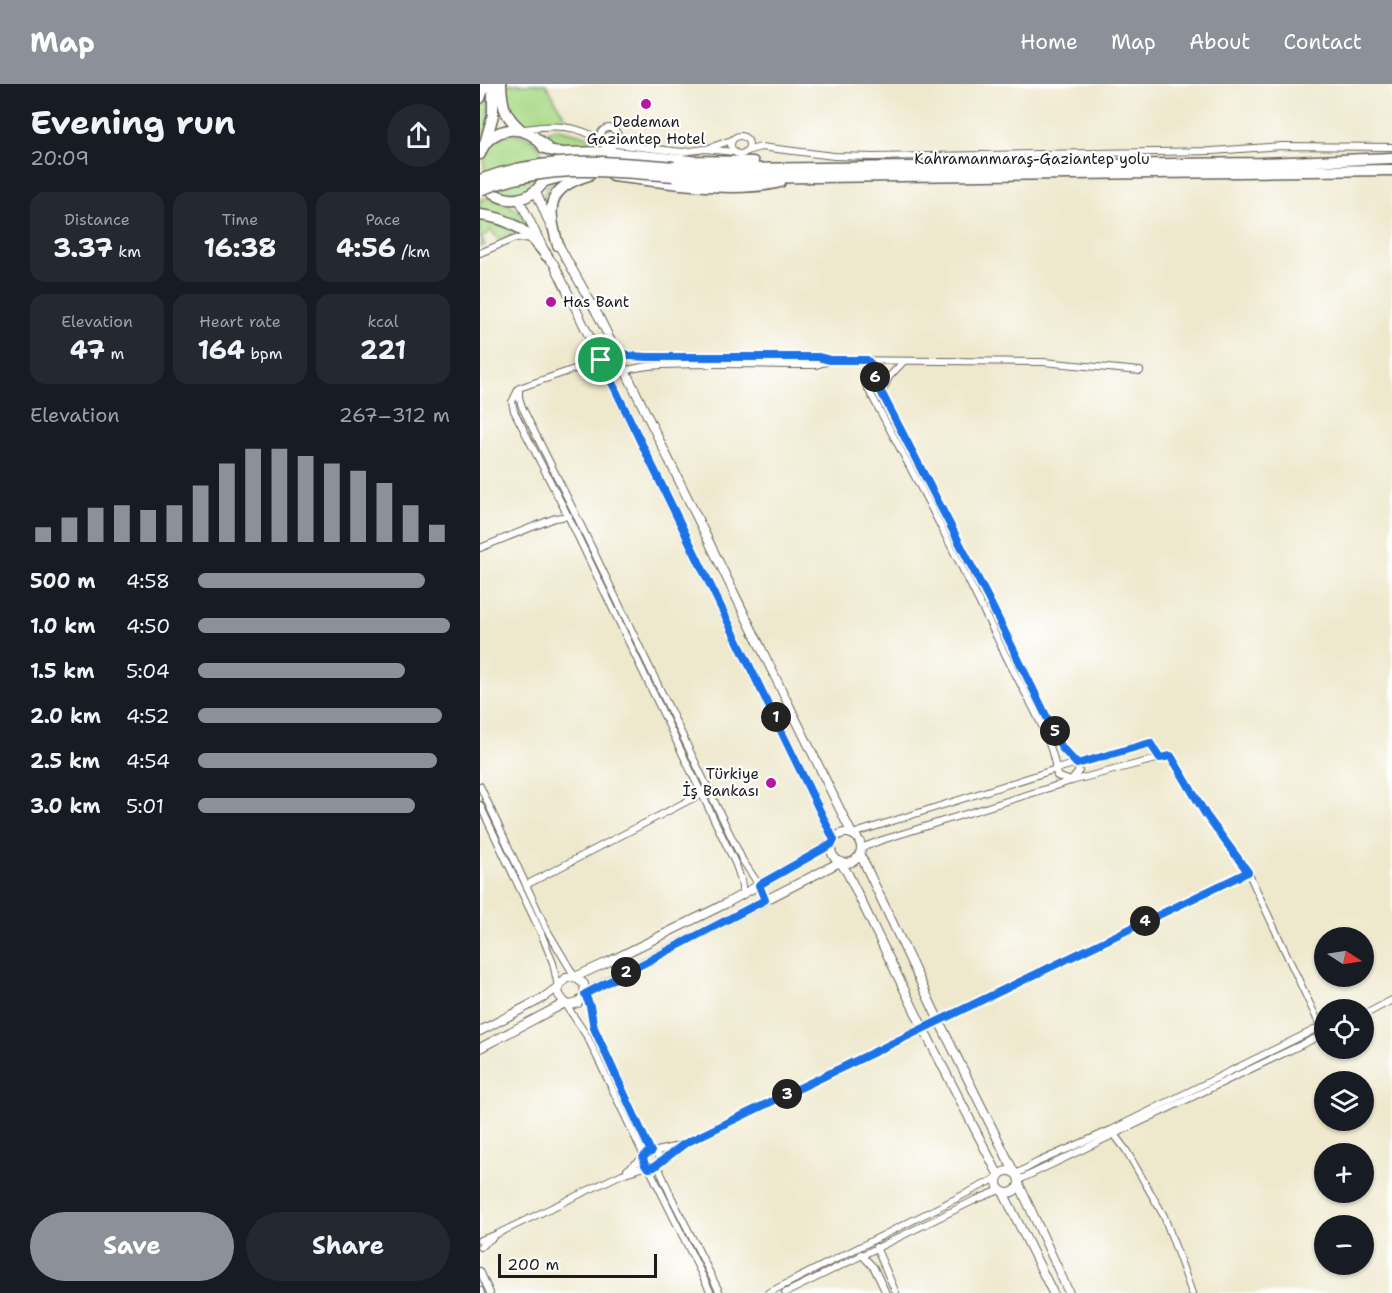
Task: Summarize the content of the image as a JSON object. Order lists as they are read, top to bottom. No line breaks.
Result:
{"streets":{"highway":["Kahramanmaraş-Gaziantep yolu"]},"places":["Dedeman Gaziantep Hotel","Has Bant","Türkiye İş Bankası"],"scale_bar":"200 m","north":"right","page":{"header":"Map","nav":["Home","Map","About","Contact"],"heading":["Evening run","20:09"],"stats":[["Distance","3.37 km"],["Time","16:38"],["Pace","4:56 /km"],["Elevation","47 m"],["Heart rate","164 bpm"],["kcal","221"]],"pins":["6","1","5","4","2","3"],"chart":["Elevation","267–312 m"],"list":[{"name":"500 m","note":"4:58"},{"name":"1.0 km","note":"4:50"},{"name":"1.5 km","note":"5:04"},{"name":"2.0 km","note":"4:52"},{"name":"2.5 km","note":"4:54"},{"name":"3.0 km","note":"5:01"}],"map_buttons":["+","−"],"buttons":["Save","Share"],"scale":"200 m"}}
